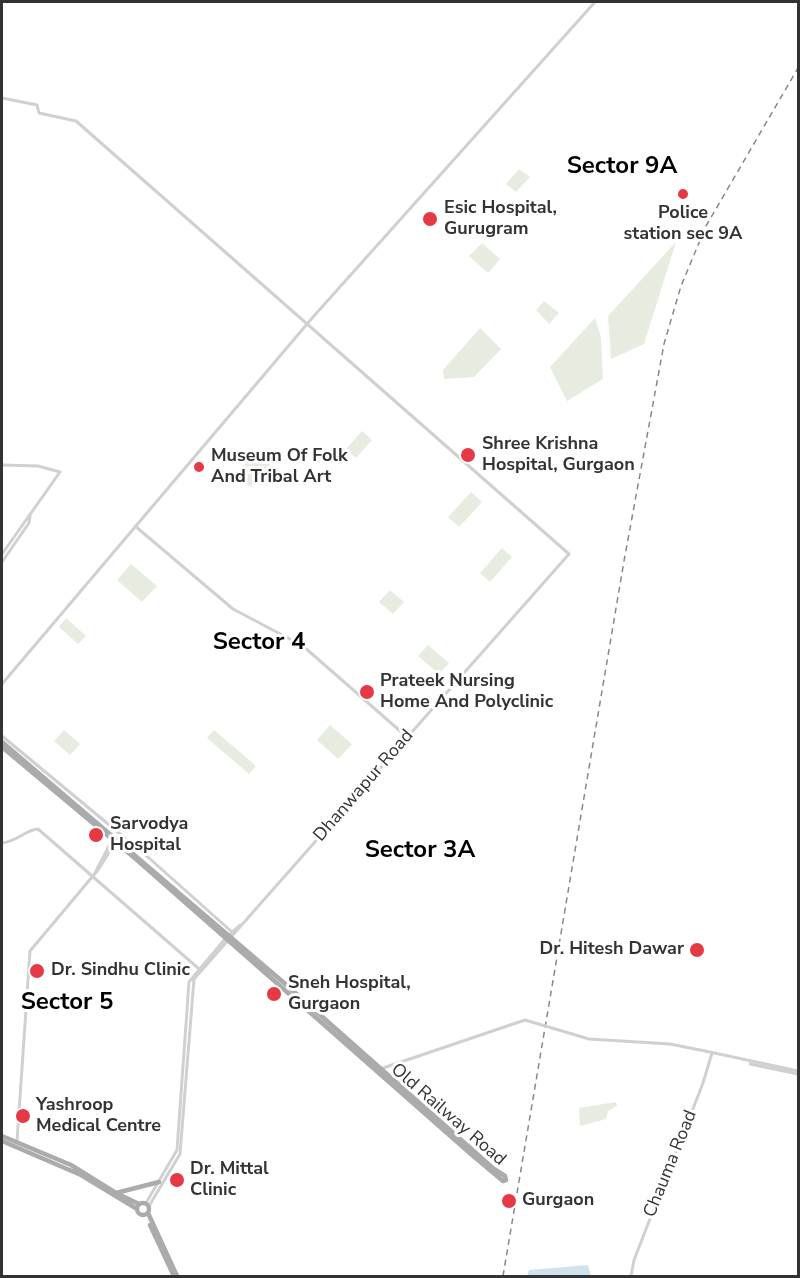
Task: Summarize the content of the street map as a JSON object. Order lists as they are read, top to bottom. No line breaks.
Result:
{"streets":{"main road":["Old Railway Road"],"street":["Dhanwapur Road","Chauma Road"]},"crossings":[["Dhanwapur Road","Old Railway Road"]],"districts":["Sector 9A","Sector 4","Sector 3A","Sector 5"],"places":["Police station sec 9A","Esic Hospital, Gurugram","Shree Krishna Hospital, Gurgaon","Museum Of Folk And Tribal Art","Prateek Nursing Home And Polyclinic","Sarvodya Hospital","Dr. Hitesh Dawar","Dr. Sindhu Clinic","Sneh Hospital, Gurgaon","Yashroop Medical Centre","Dr. Mittal Clinic","Gurgaon"]}
